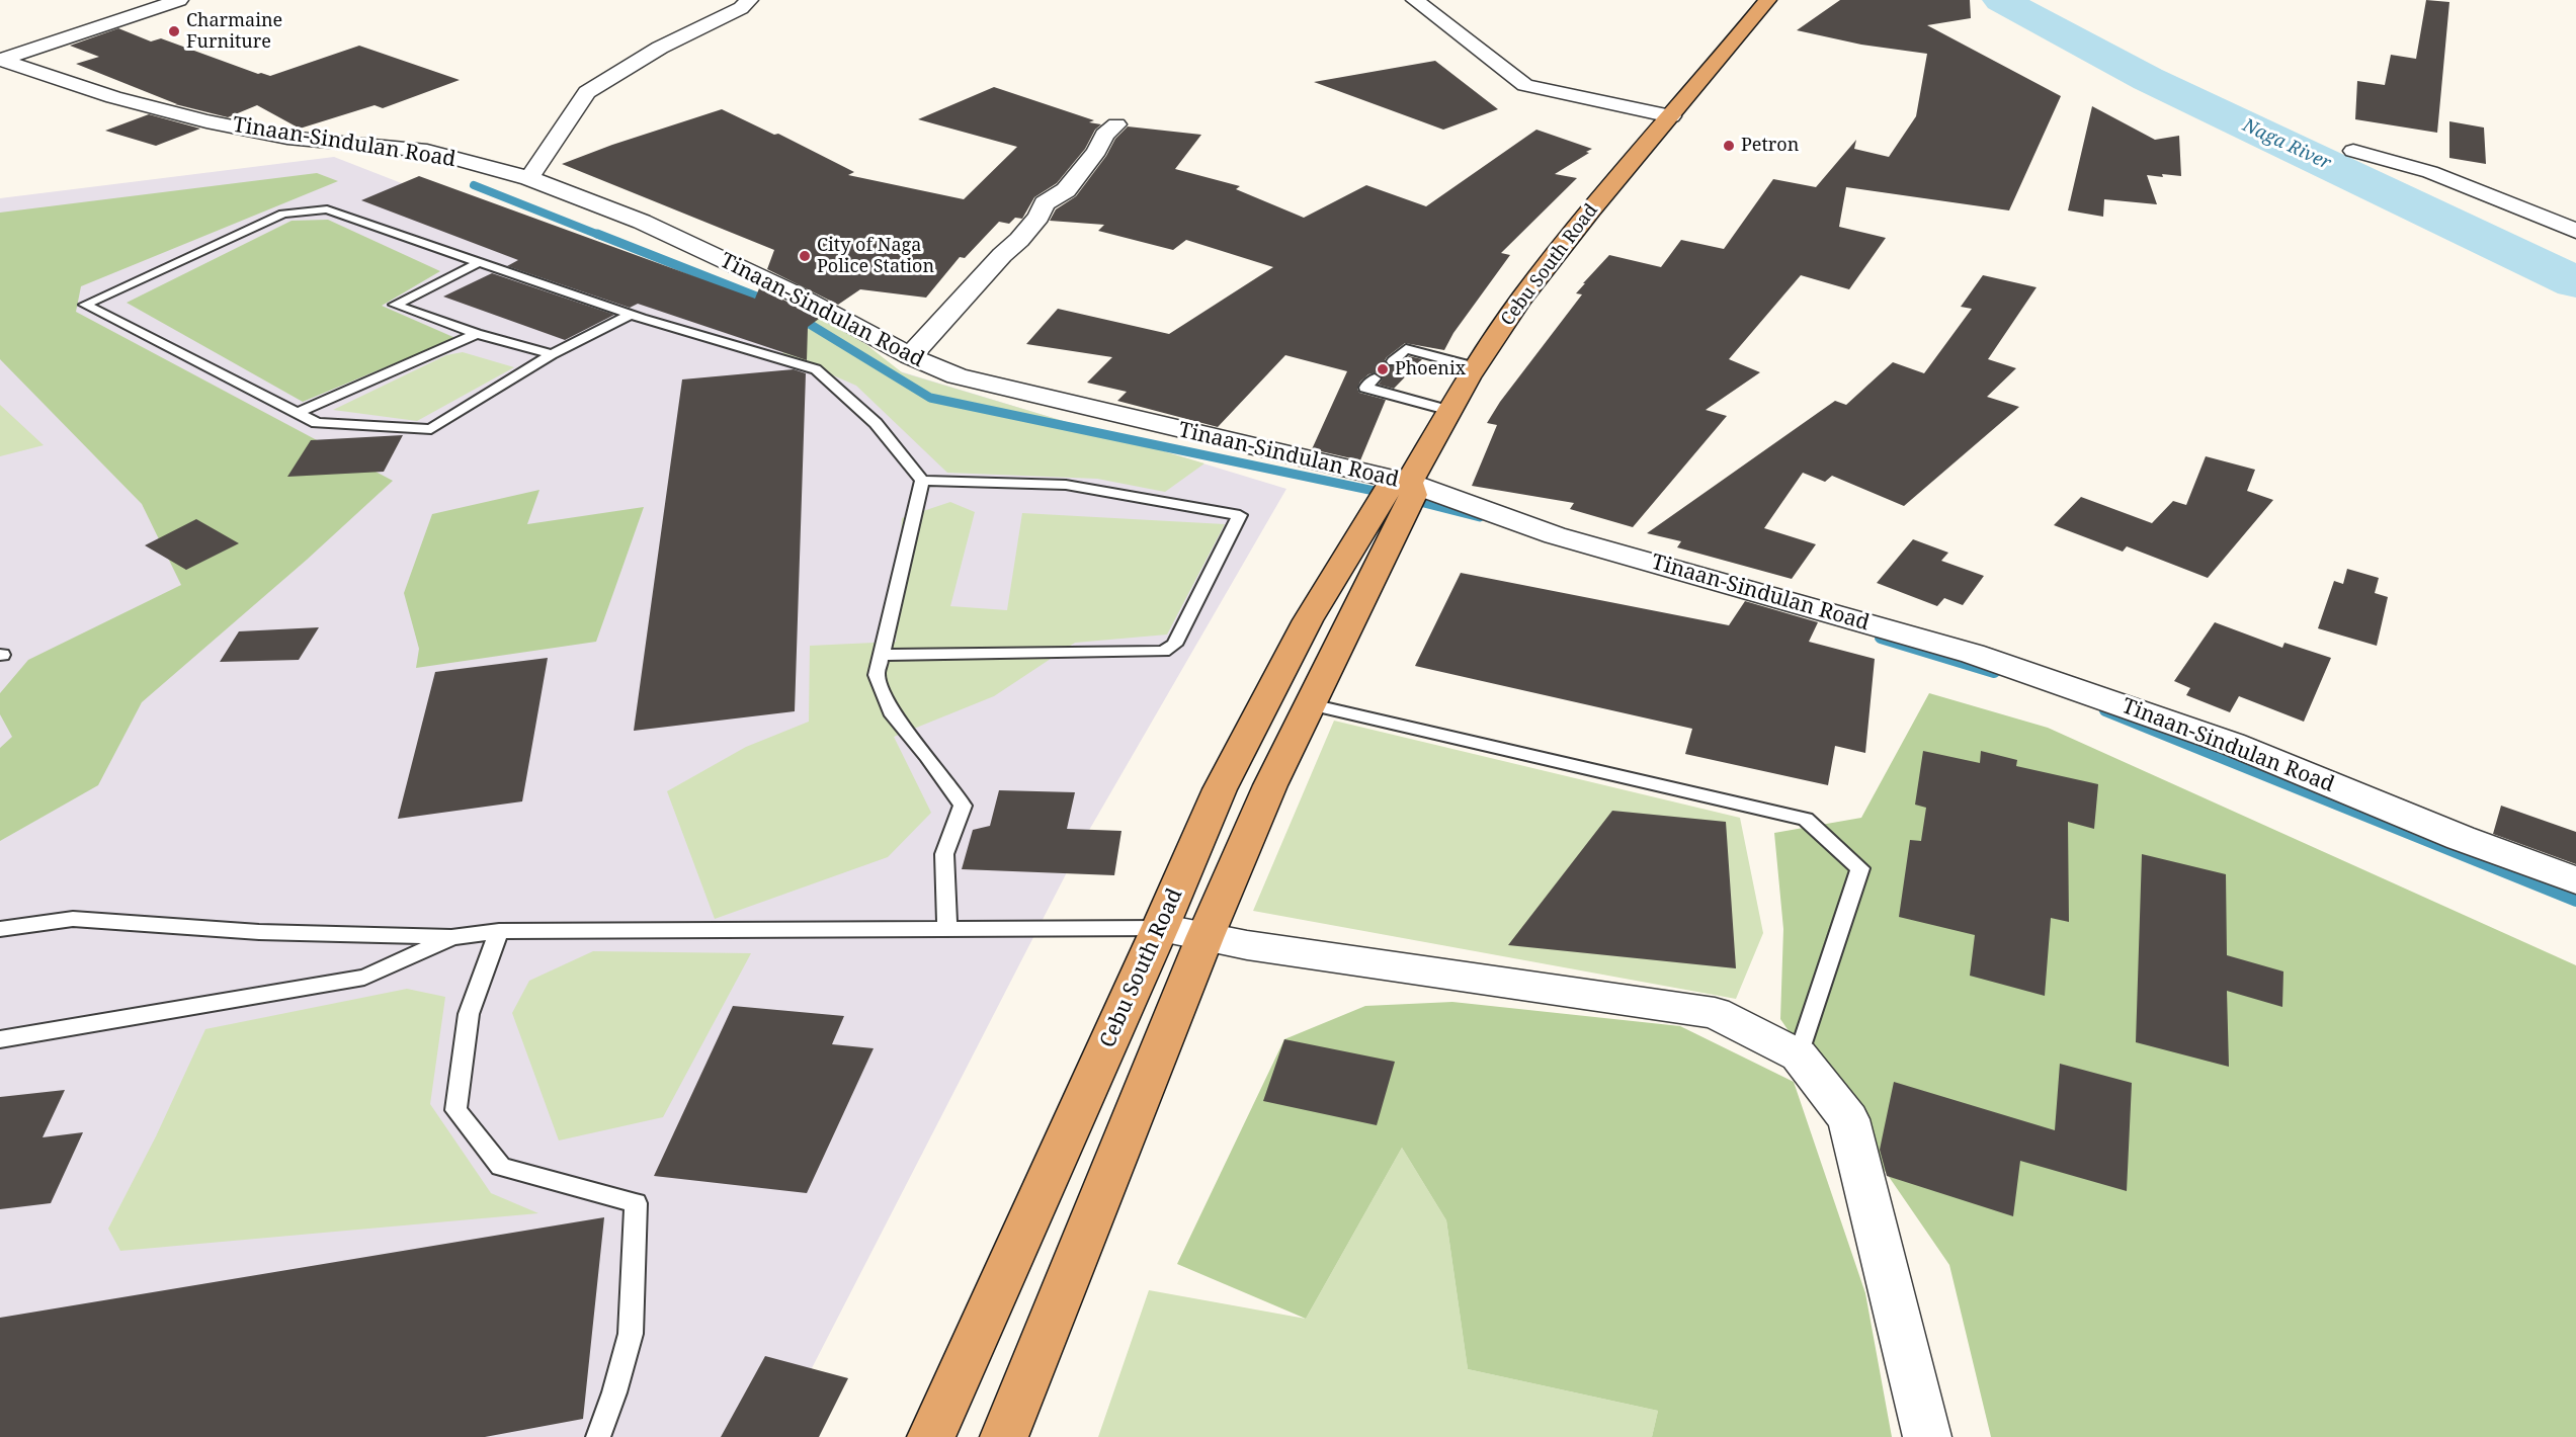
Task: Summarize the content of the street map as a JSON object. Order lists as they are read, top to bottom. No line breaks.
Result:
{"streets":{"highway":["Cebu South Road"],"street":["Tinaan-Sindulan Road"]},"crossings":[["Tinaan-Sindulan Road","Cebu South Road"]],"water":["Naga River"],"places":["Charmaine Furniture","Petron","City of Naga Police Station","Phoenix"]}
